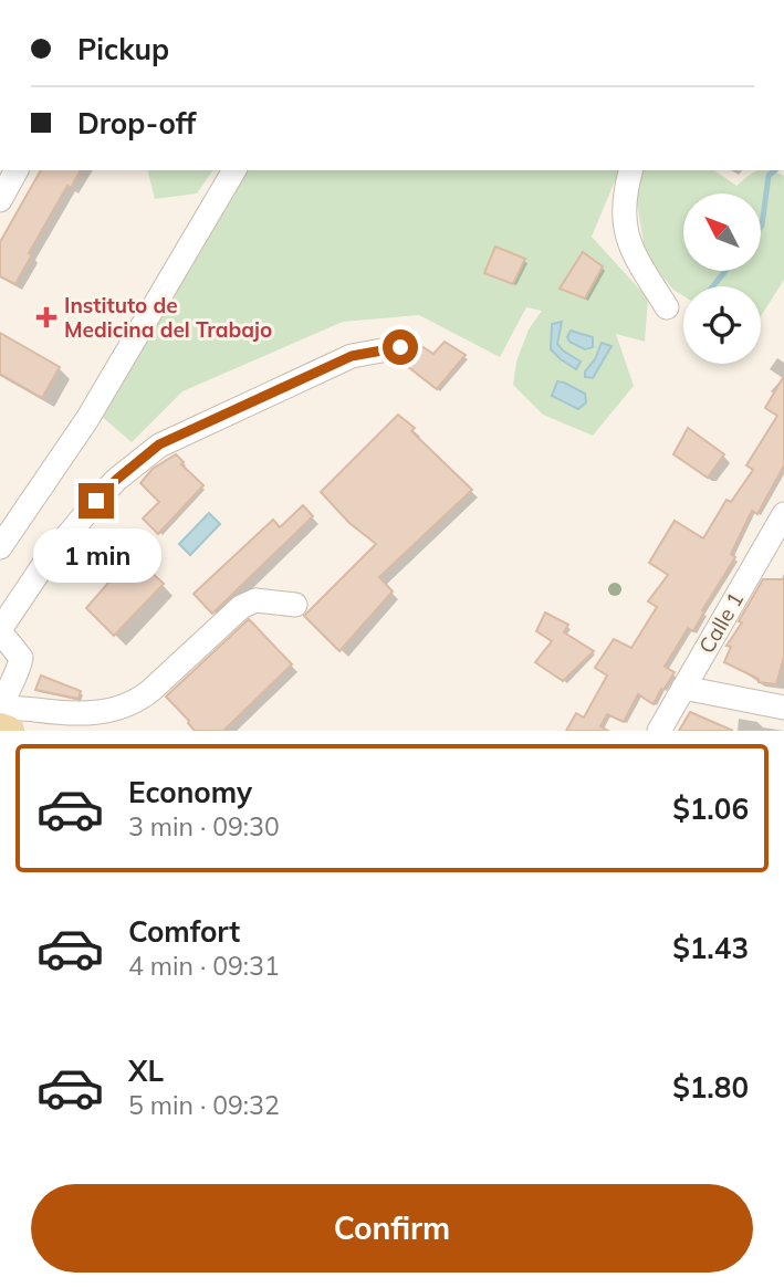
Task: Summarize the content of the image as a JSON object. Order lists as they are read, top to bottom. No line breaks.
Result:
{"streets":{"street":["Calle 1"]},"places":{"health":["Instituto de Medicina del Trabajo"]},"north":"top left","page":{"banner":["Pickup","Drop-off"],"bubble":"1 min","list":[{"name":"Economy","note":"3 min · 09:30","value":"$1.06"},{"name":"Comfort","note":"4 min · 09:31","value":"$1.43"},{"name":"XL","note":"5 min · 09:32","value":"$1.80"}],"buttons":"Confirm"}}
